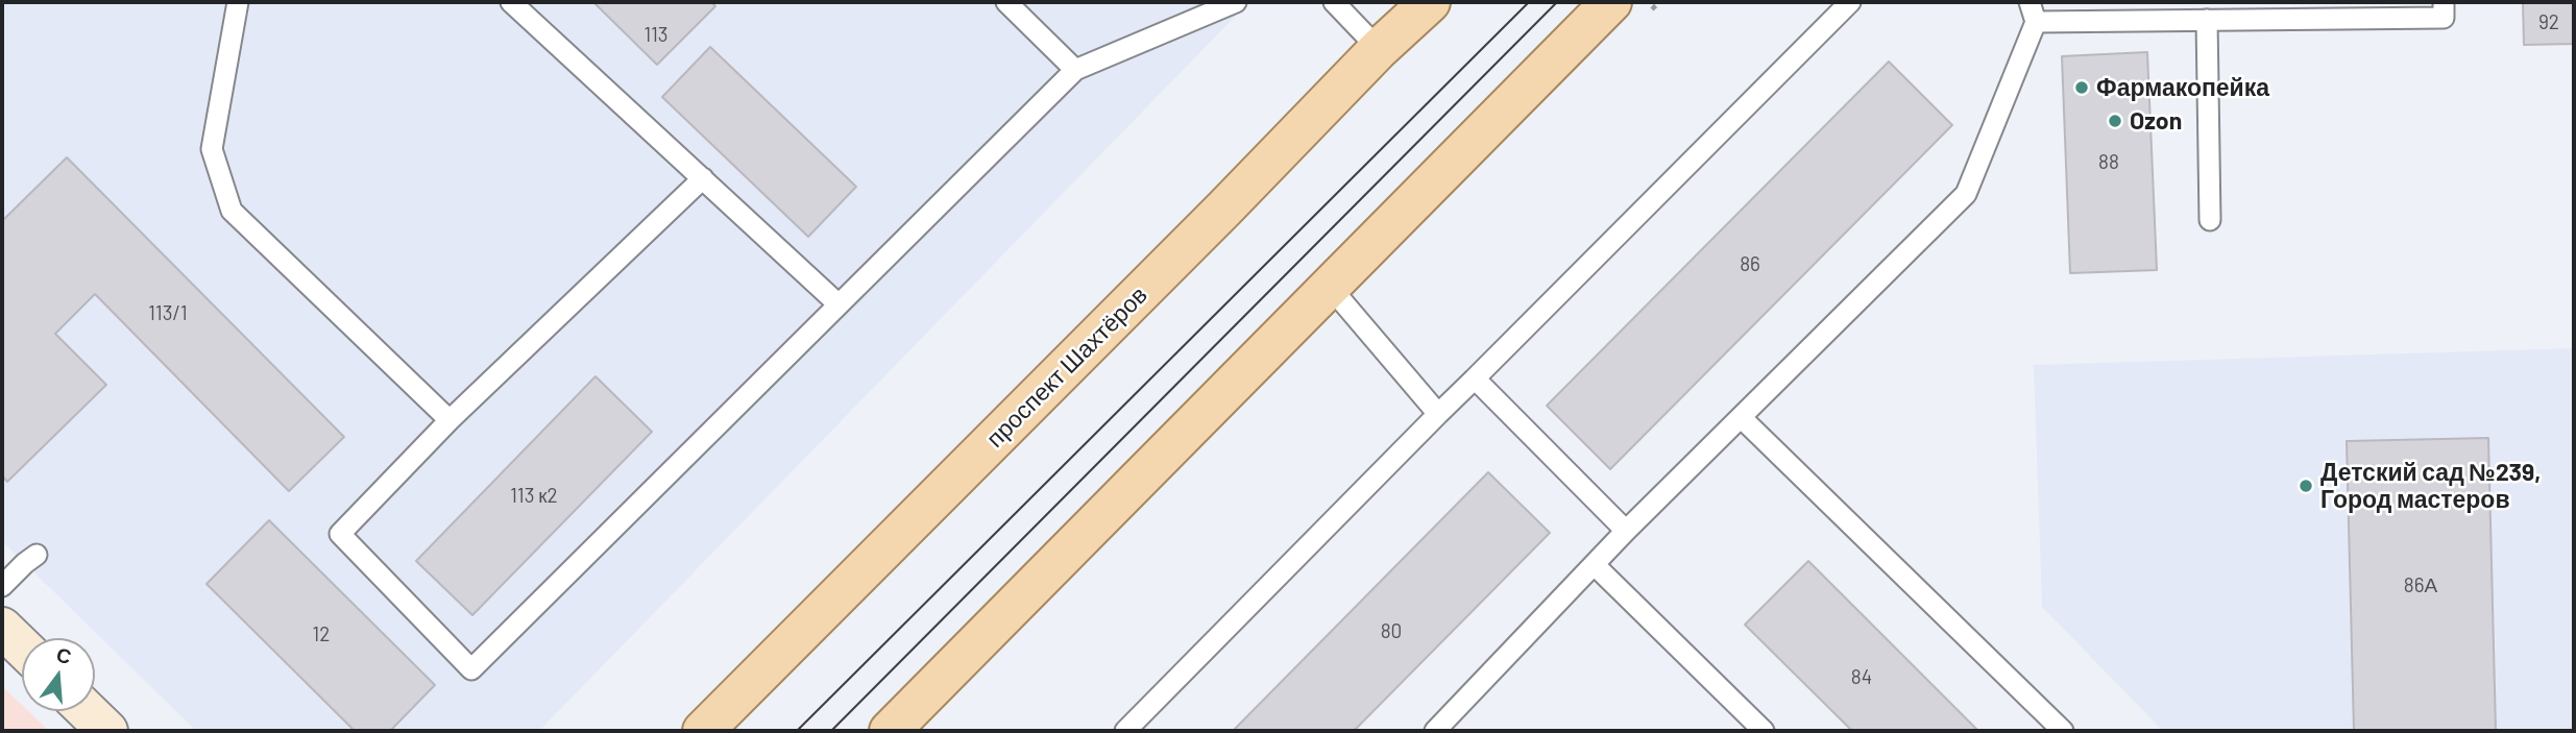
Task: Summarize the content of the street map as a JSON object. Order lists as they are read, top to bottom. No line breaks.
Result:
{"streets":{"main road":["проспект Шахтёров"]},"places":["Фармакопейка","Ozon","Детский сад №239, Город мастеров"],"house_numbers":["92","113","88","86","113/1","113 к2","86А","80","12","84"],"north":"top"}
